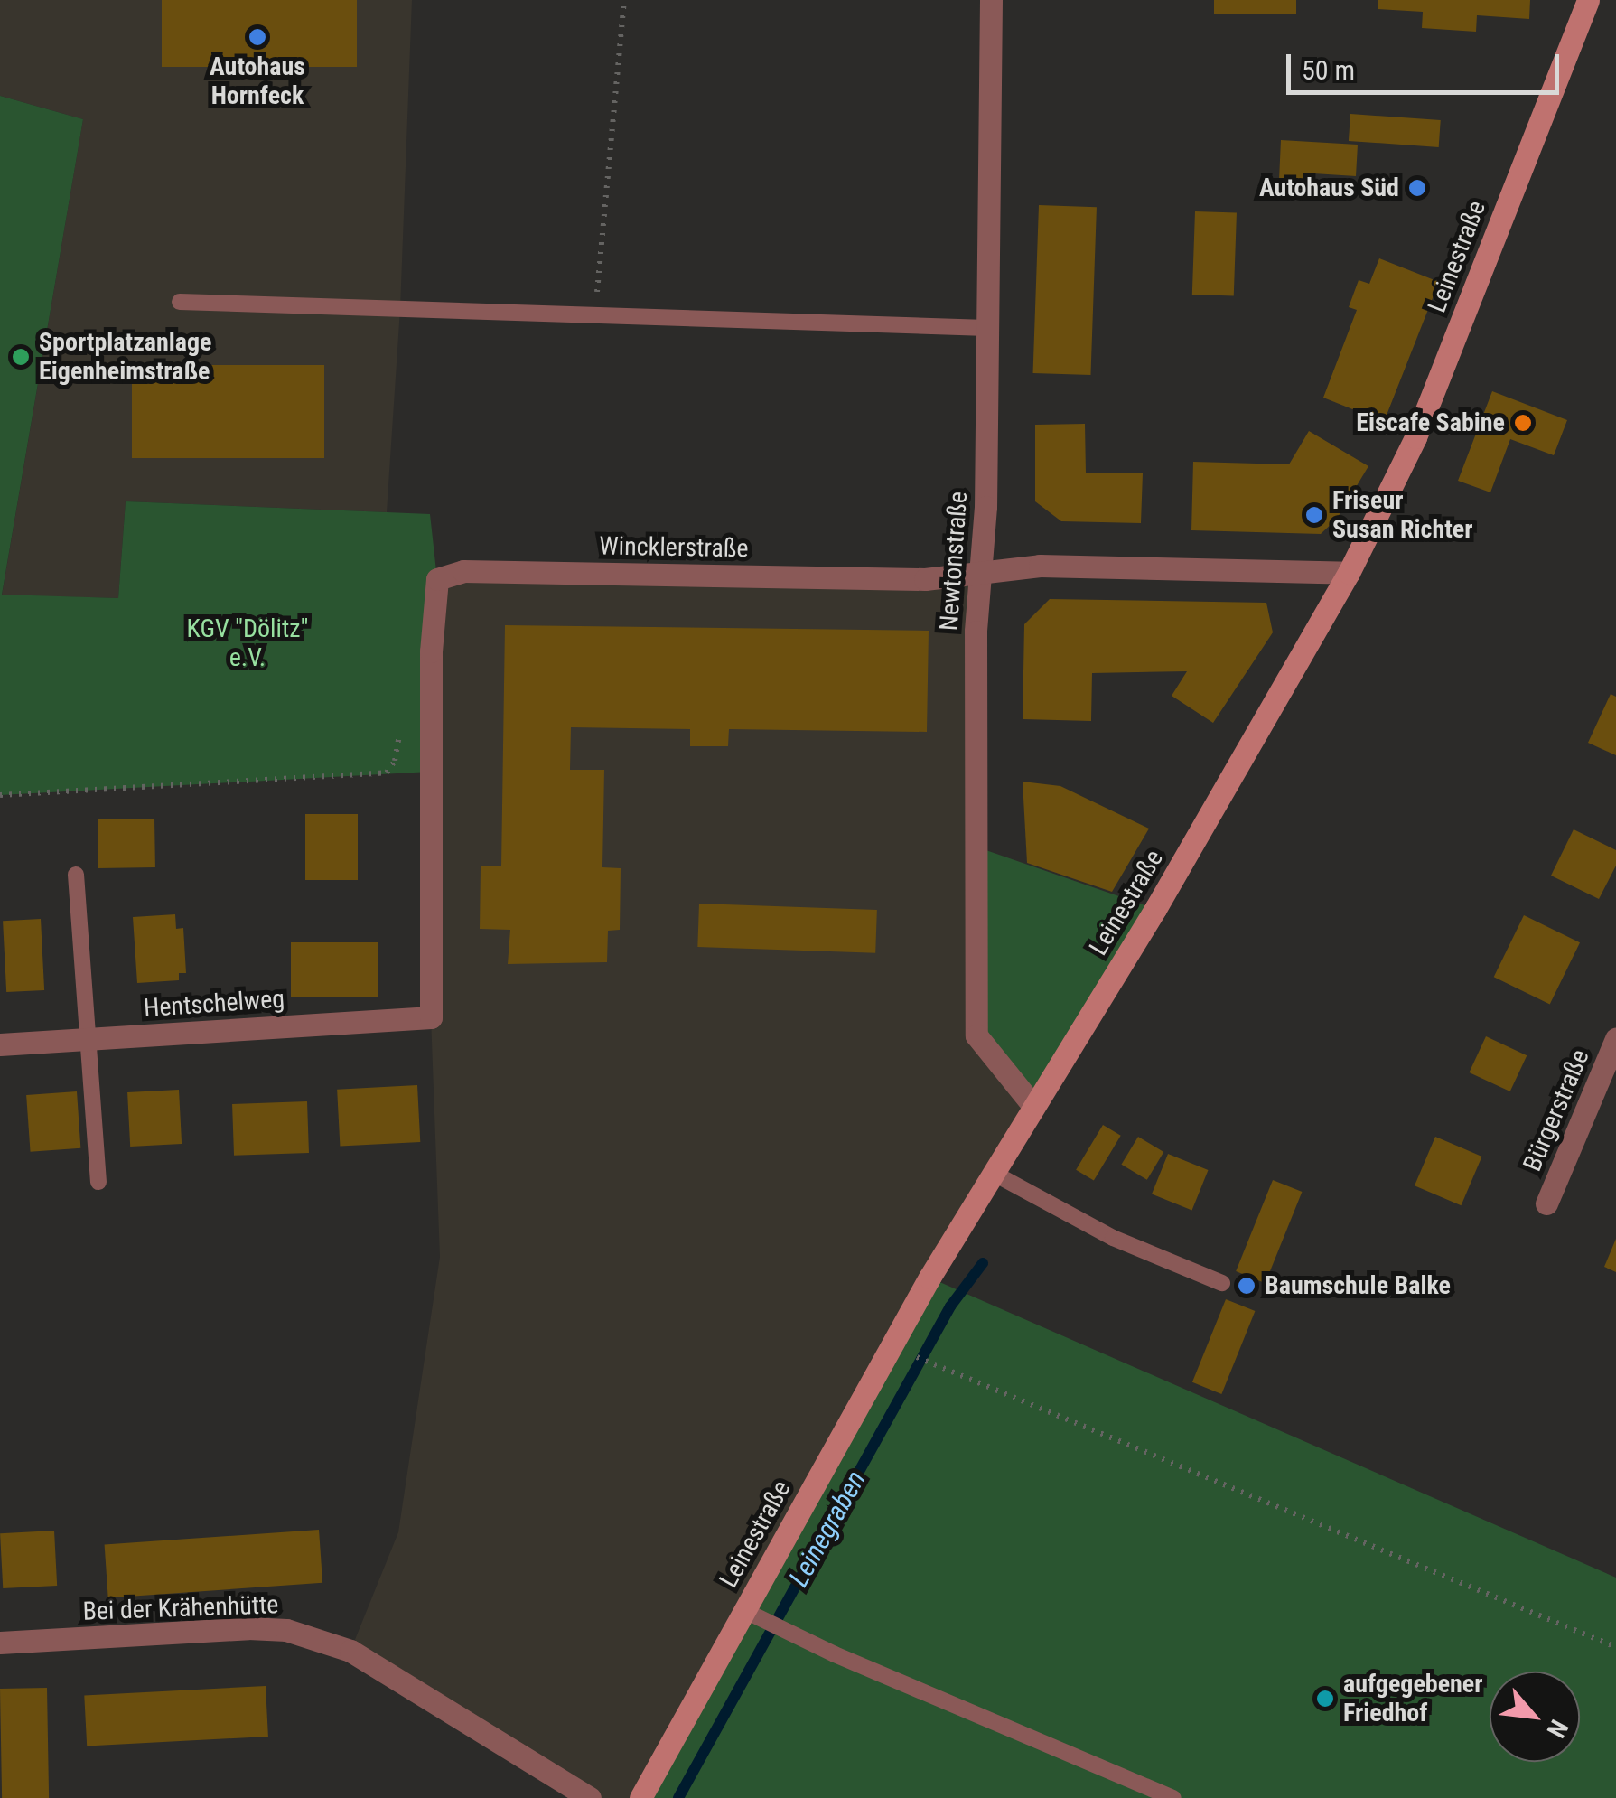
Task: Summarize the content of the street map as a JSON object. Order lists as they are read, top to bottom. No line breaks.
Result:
{"streets":{"main road":["Leinestraße"],"street":["Wincklerstraße","Newtonstraße","Hentschelweg","Bürgerstraße","Bei der Krähenhütte"]},"crossings":[["Leinestraße","Wincklerstraße"],["Leinestraße","Newtonstraße"],["Wincklerstraße","Newtonstraße"],["Wincklerstraße","Hentschelweg"]],"water":["Leinegraben"],"parks":["KGV \"Dölitz\" e.V."],"places":["Autohaus Hornfeck","Autohaus Süd","Sportplatzanlage Eigenheimstraße","Eiscafe Sabine","Friseur Susan Richter","Baumschule Balke","aufgegebener Friedhof"],"scale_bar":"50 m","north":"bottom right"}
